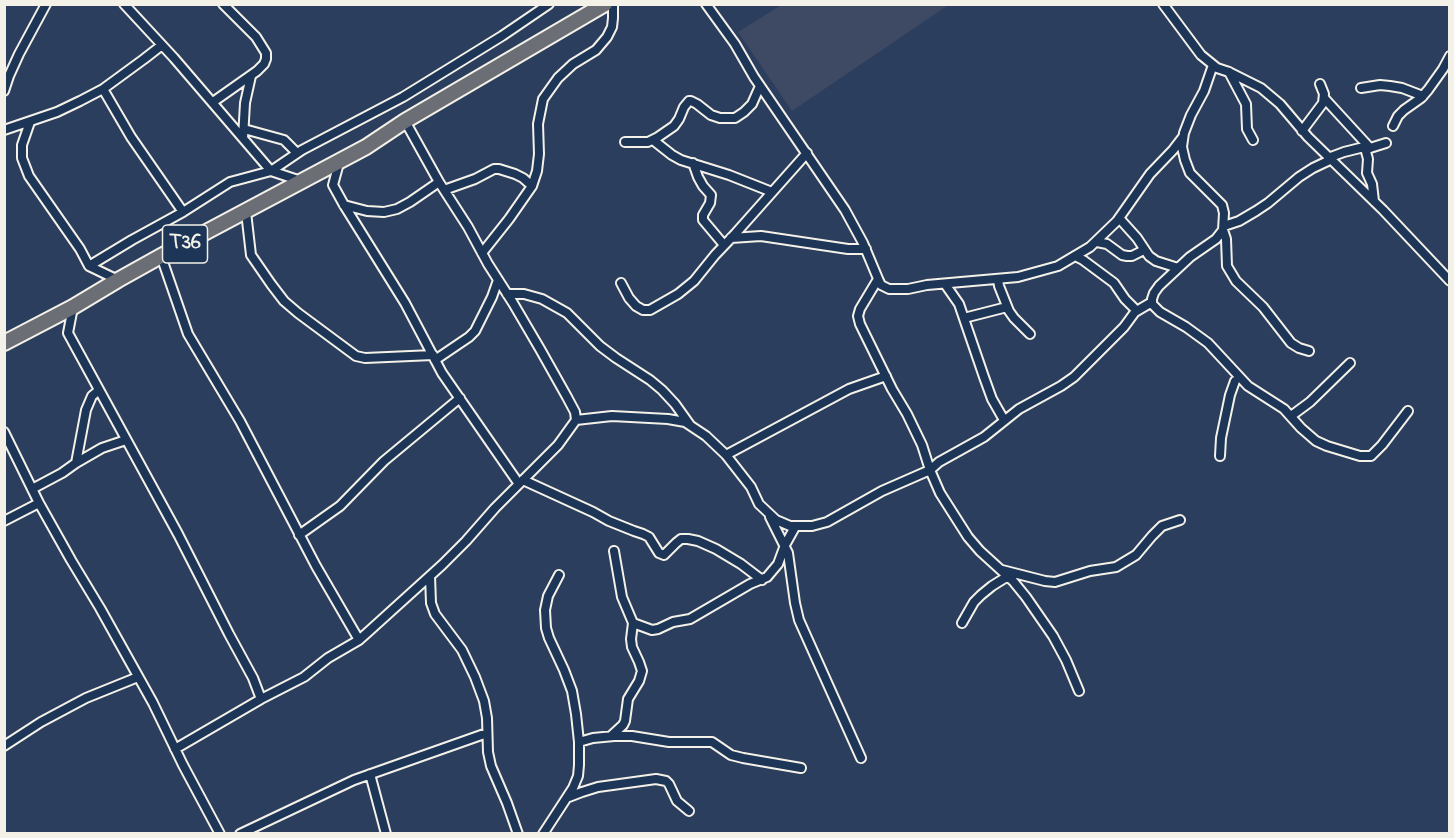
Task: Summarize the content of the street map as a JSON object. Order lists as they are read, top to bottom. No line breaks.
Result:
{"streets":{"highway":["T36"]}}
